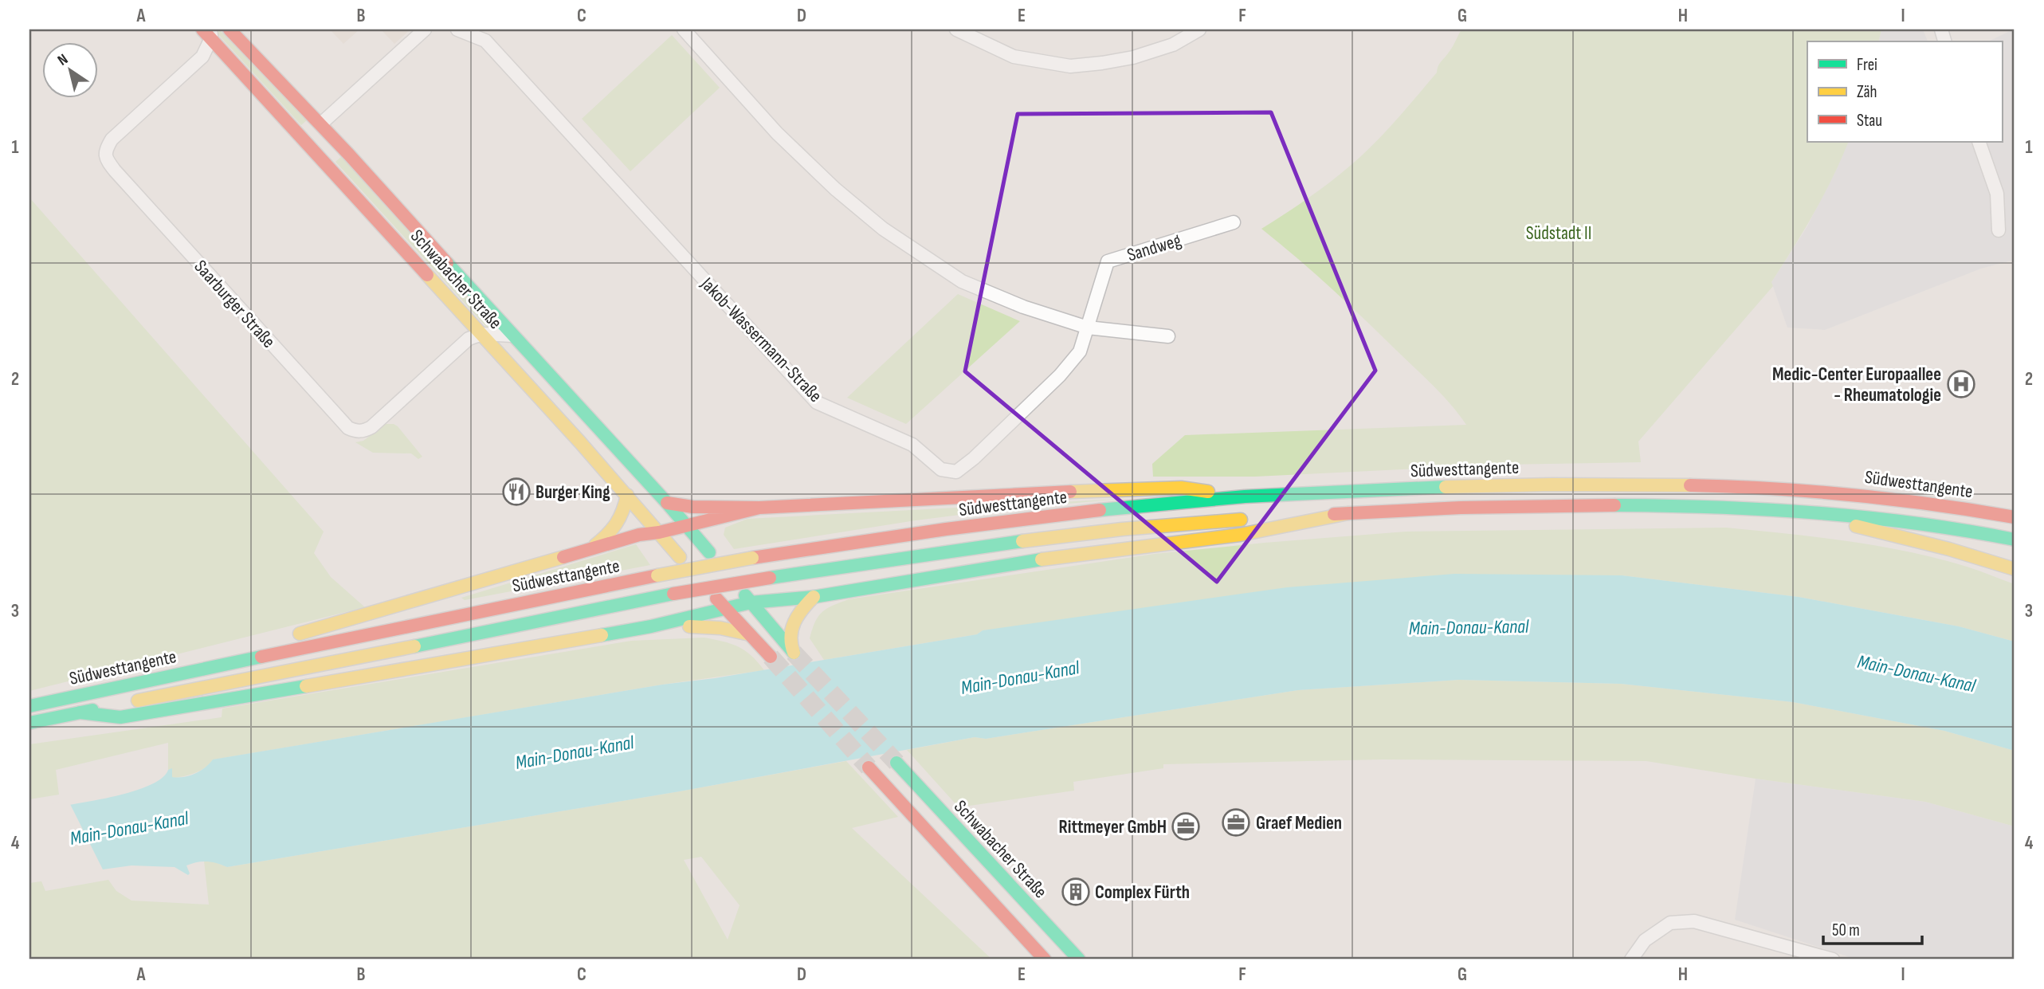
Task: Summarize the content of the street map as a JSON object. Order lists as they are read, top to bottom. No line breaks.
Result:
{"streets":{"main road":["Schwabacher Straße","Südwesttangente"],"street":["Sandweg","Saarburger Straße","Jakob-Wassermann-Straße"]},"crossings":[["Sandweg","Jakob-Wassermann-Straße"],["Schwabacher Straße","Saarburger Straße"]],"water":["Main-Donau-Kanal"],"parks":["Südstadt II"],"places":{"hospital":["Medic-Center Europaallee - Rheumatologie"],"restaurant":["Burger King"],"office":["Graef Medien","Rittmeyer GmbH"],"building":["Complex Fürth"]},"legend":["Frei","Zäh","Stau"],"scale_bar":"50 m","north":"top left","grid":{"columns":["A","B","C","D","E","F","G","H","I"],"rows":["1","2","3","4"]}}
